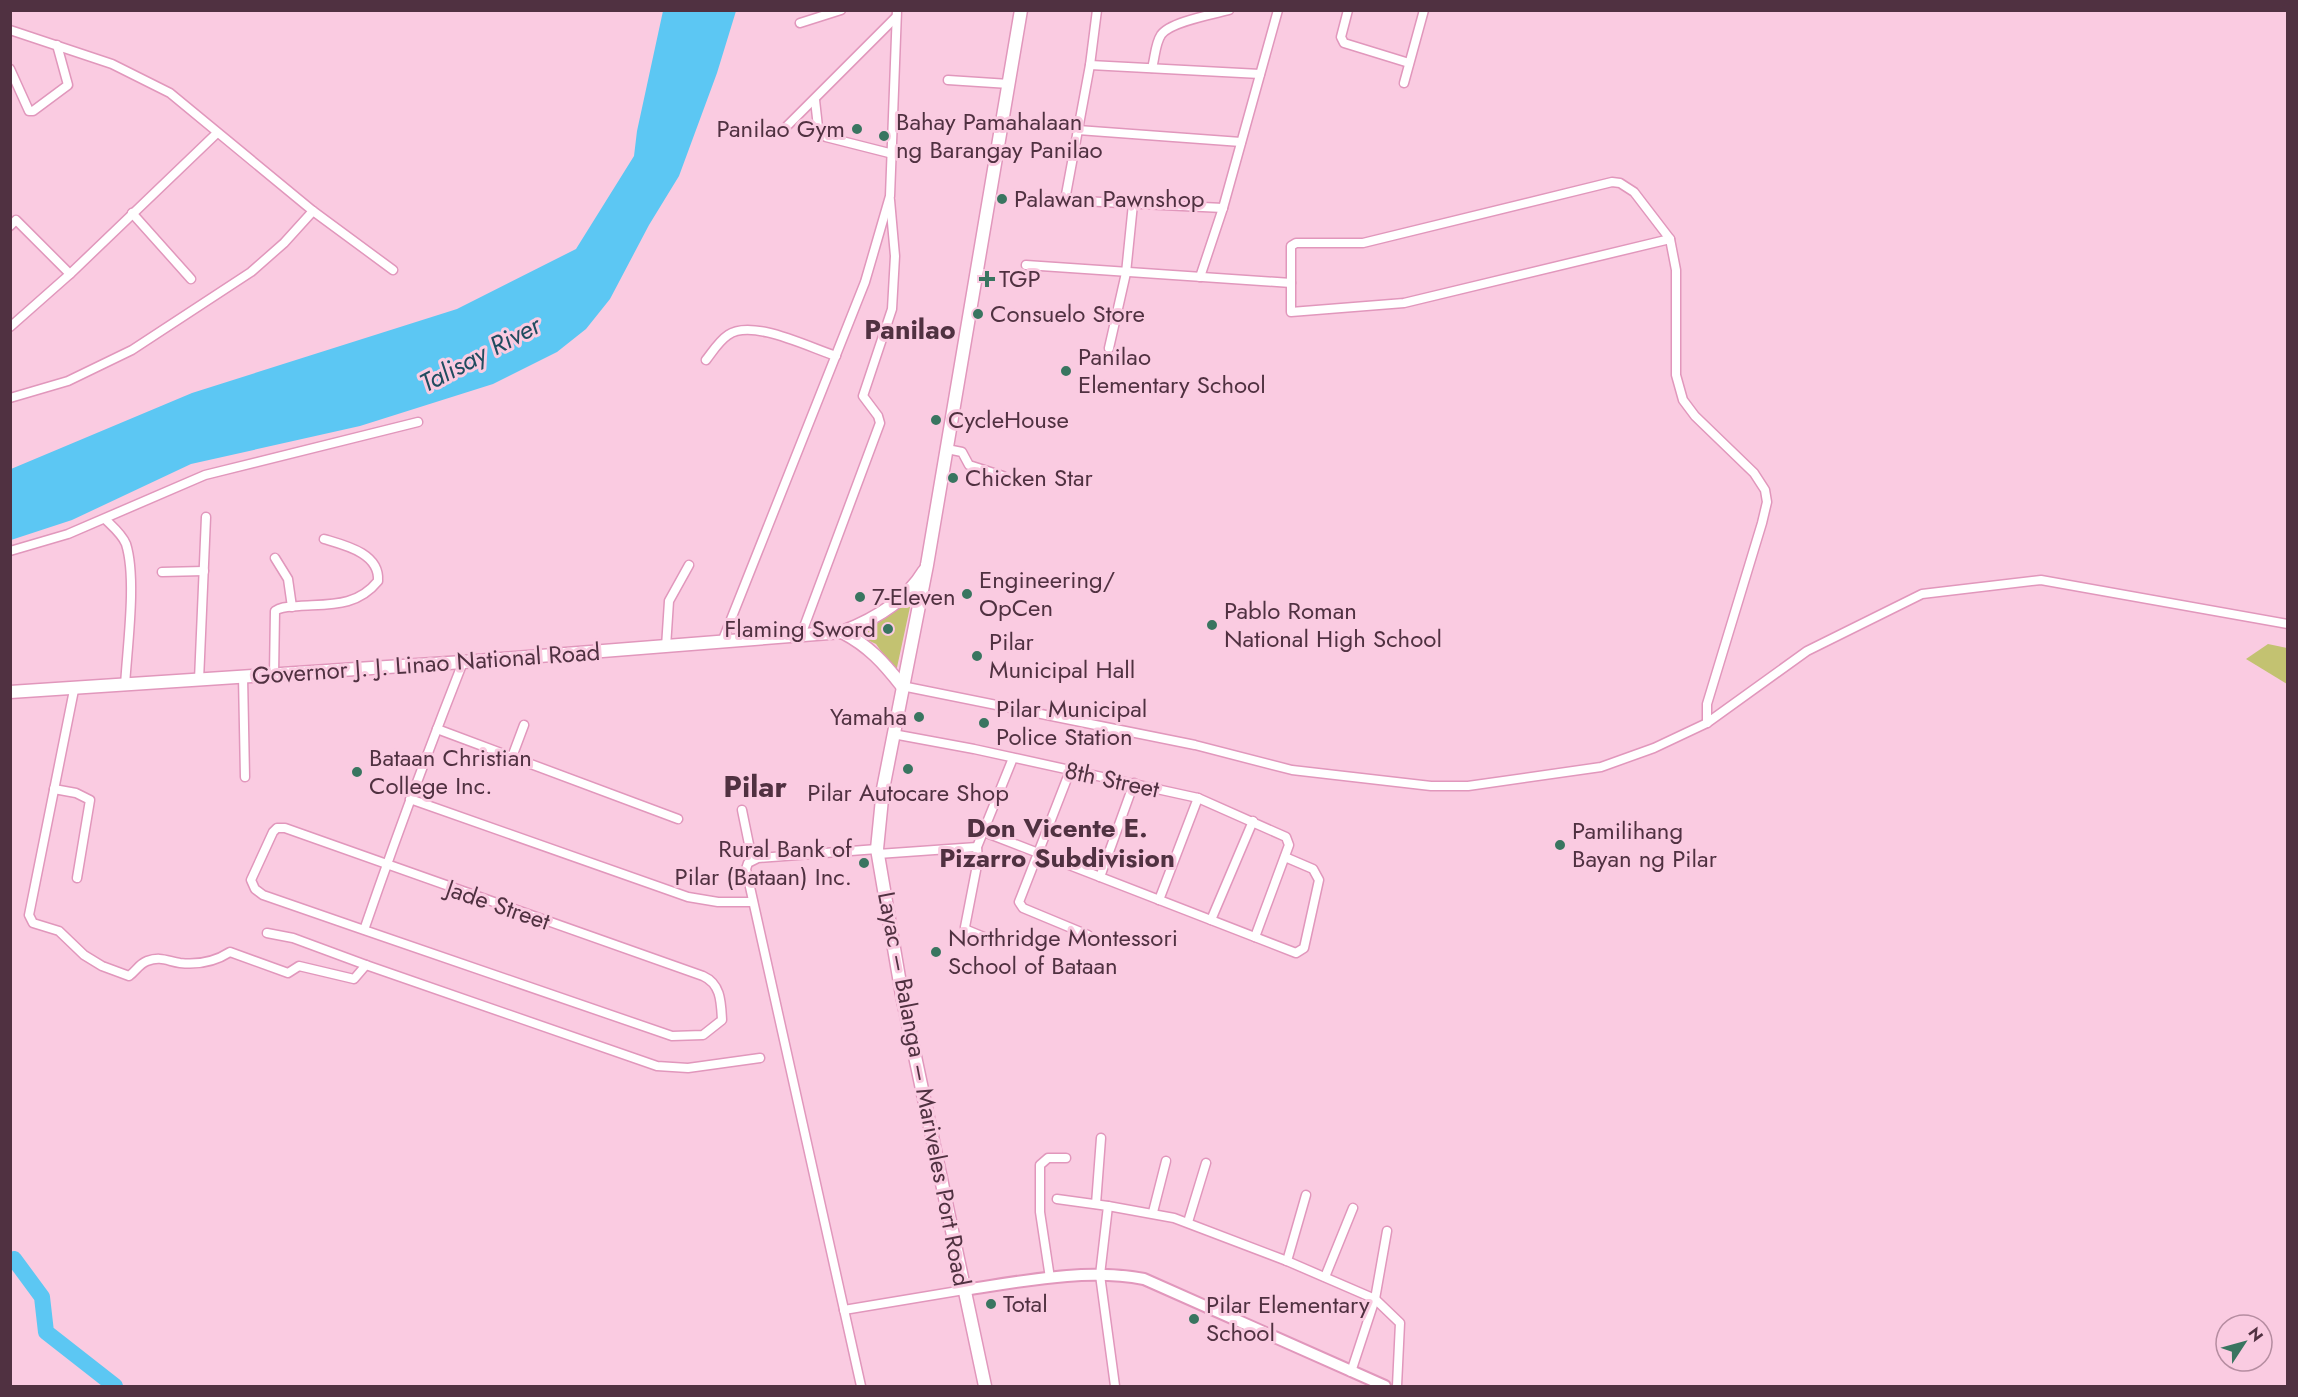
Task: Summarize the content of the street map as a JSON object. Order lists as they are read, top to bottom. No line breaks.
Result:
{"streets":{"main road":["Governor J. J. Linao National Road","Layac – Balanga – Mariveles Port Road"],"street":["8th Street","Jade Street"]},"crossings":[["Governor J. J. Linao National Road","Layac – Balanga – Mariveles Port Road"],["8th Street","Layac – Balanga – Mariveles Port Road"]],"districts":["Panilao","Pilar","Don Vicente E. Pizarro Subdivision"],"water":["Talisay River"],"places":{"other":["Panilao Gym","Bahay Pamahalaan ng Barangay Panilao","Palawan Pawnshop","Consuelo Store","Panilao Elementary School","CycleHouse","Chicken Star","Engineering/ OpCen","7-Eleven","Pablo Roman National High School","Flaming Sword","Pilar Municipal Hall","Yamaha","Pilar Municipal Police Station","Pilar Autocare Shop","Bataan Christian College Inc.","Pamilihang Bayan ng Pilar","Rural Bank of Pilar (Bataan) Inc.","Northridge Montessori School of Bataan","Total","Pilar Elementary School"],"health":["TGP"]},"north":"top right"}
